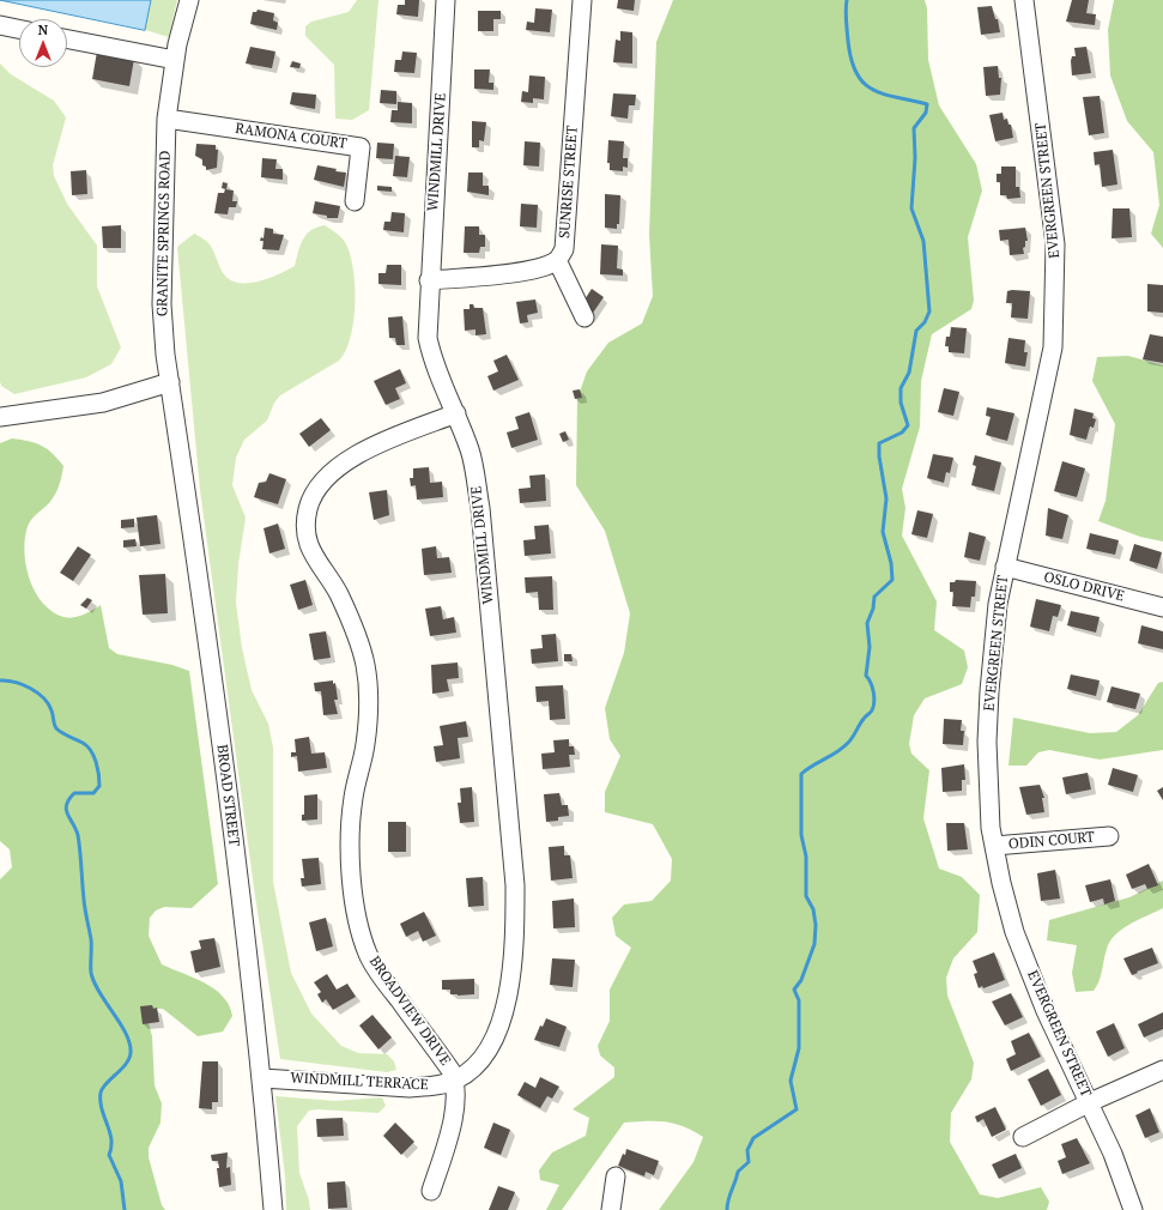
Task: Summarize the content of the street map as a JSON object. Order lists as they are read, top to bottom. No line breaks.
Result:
{"streets":{"street":["RAMONA COURT","WINDMILL DRIVE","SUNRISE STREET","EVERGREEN STREET","GRANITE SPRINGS ROAD","OSLO DRIVE","BROAD STREET","ODIN COURT","BROADVIEW DRIVE","WINDMILL TERRACE"]},"crossings":[["RAMONA COURT","GRANITE SPRINGS ROAD"],["WINDMILL DRIVE","BROADVIEW DRIVE"],["WINDMILL DRIVE","WINDMILL TERRACE"],["EVERGREEN STREET","OSLO DRIVE"],["EVERGREEN STREET","ODIN COURT"],["GRANITE SPRINGS ROAD","BROAD STREET"],["BROAD STREET","WINDMILL TERRACE"],["BROADVIEW DRIVE","WINDMILL TERRACE"]],"north":"top"}
